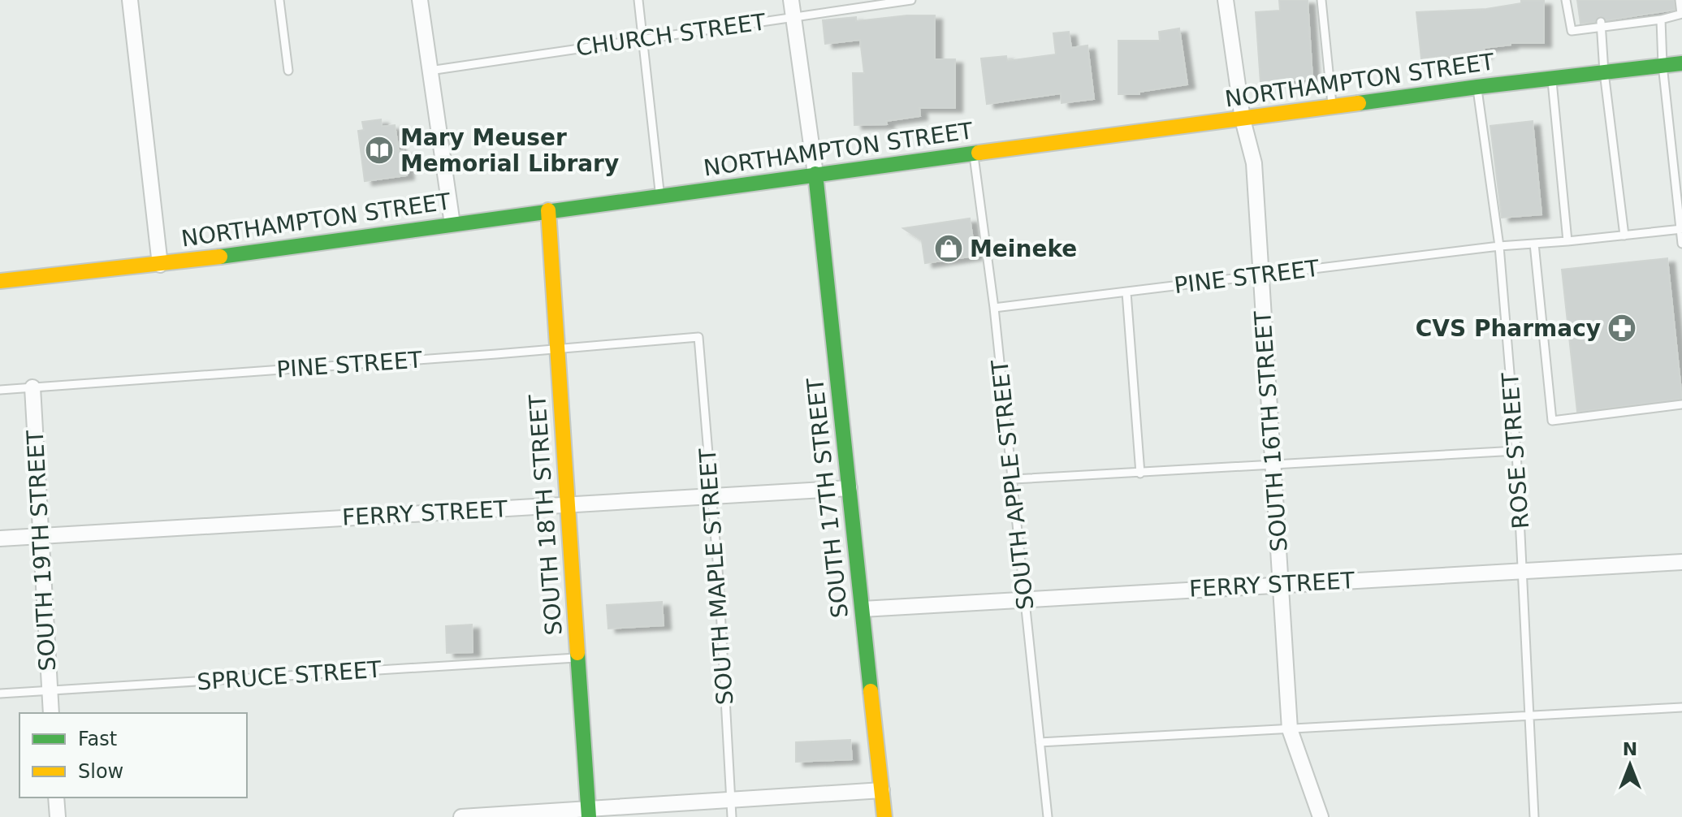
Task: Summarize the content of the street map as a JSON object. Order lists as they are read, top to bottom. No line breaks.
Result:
{"streets":{"main road":["NORTHAMPTON STREET","SOUTH 17TH STREET","SOUTH 18TH STREET"],"street":["SOUTH 16TH STREET","FERRY STREET","SOUTH 19TH STREET"],"lane":["CHURCH STREET","PINE STREET","ROSE STREET","SOUTH APPLE STREET","SOUTH MAPLE STREET","SPRUCE STREET"]},"crossings":[["NORTHAMPTON STREET","SOUTH 16TH STREET"],["NORTHAMPTON STREET","ROSE STREET"],["NORTHAMPTON STREET","SOUTH APPLE STREET"],["NORTHAMPTON STREET","SOUTH 17TH STREET"],["NORTHAMPTON STREET","SOUTH 18TH STREET"],["PINE STREET","SOUTH 16TH STREET"],["PINE STREET","ROSE STREET"],["PINE STREET","SOUTH APPLE STREET"],["PINE STREET","SOUTH 18TH STREET"],["PINE STREET","SOUTH 19TH STREET"],["PINE STREET","SOUTH MAPLE STREET"],["SOUTH 16TH STREET","FERRY STREET"],["ROSE STREET","FERRY STREET"],["SOUTH APPLE STREET","FERRY STREET"],["SOUTH 17TH STREET","FERRY STREET"],["FERRY STREET","SOUTH 18TH STREET"],["FERRY STREET","SOUTH 19TH STREET"],["FERRY STREET","SOUTH MAPLE STREET"],["SOUTH 18TH STREET","SPRUCE STREET"],["SOUTH 19TH STREET","SPRUCE STREET"]],"places":{"library":["Mary Meuser Memorial Library"],"shop":["Meineke"],"pharmacy":["CVS Pharmacy"]},"legend":["Fast","Slow"],"north":"top"}
